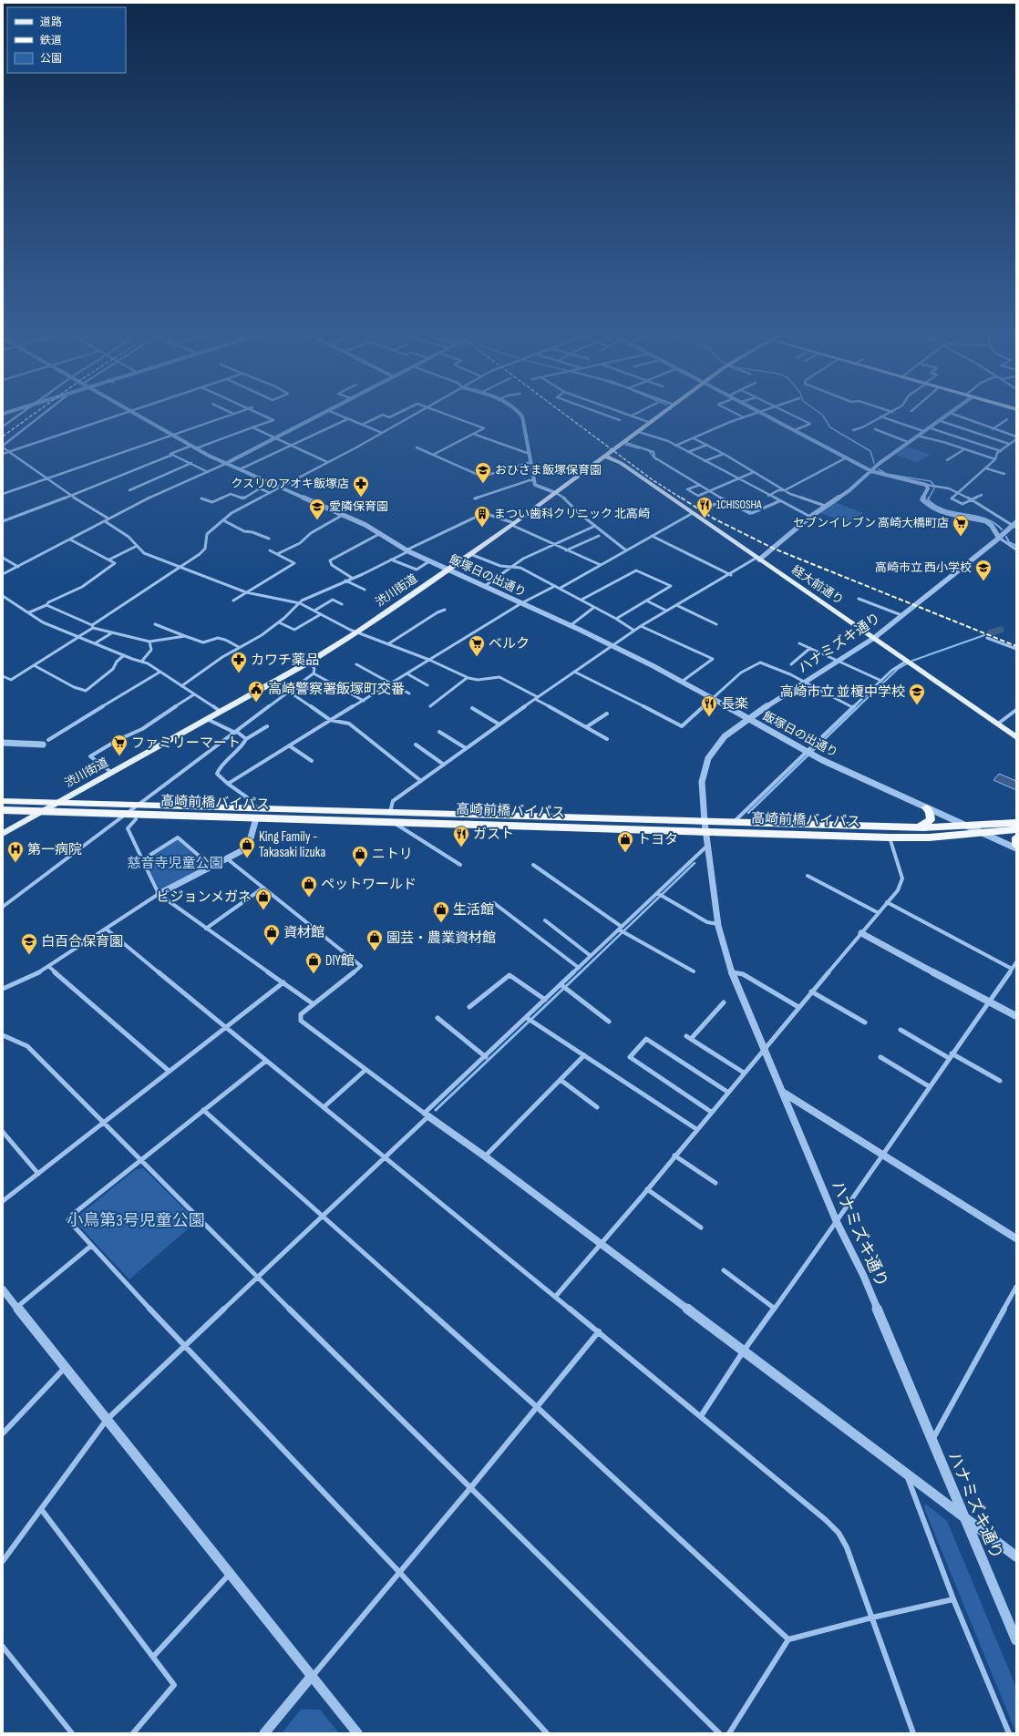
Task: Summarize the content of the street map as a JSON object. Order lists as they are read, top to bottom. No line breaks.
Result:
{"streets":{"highway":["高崎前橋バイパス"],"main road":["経大前通り","渋川街道"],"street":["飯塚日の出通り","ハナミズキ通り"]},"crossings":[["飯塚日の出通り","渋川街道"],["飯塚日の出通り","ハナミズキ通り"],["飯塚日の出通り","高崎前橋バイパス"],["経大前通り","渋川街道"],["経大前通り","ハナミズキ通り"],["渋川街道","高崎前橋バイパス"],["ハナミズキ通り","高崎前橋バイパス"]],"parks":["慈音寺児童公園","小鳥第3号児童公園"],"places":{"school or university":["おひさま飯塚保育園","愛隣保育園","高崎市立 西小学校","高崎市立 並榎中学校","白百合保育園"],"pharmacy":["クスリのアオキ飯塚店","カワチ薬品"],"restaurant":["1CHISOSHA","長楽","ガスト"],"building":["まつい歯科クリニック 北高崎"],"supermarket":["セブンイレブン 高崎大橋町店","ベルク","ファミリーマート"],"public building":["高崎警察署飯塚町交番"],"shop":["トヨタ","King Family - Takasaki Iizuka","ニトリ","ペットワールド","ビジョンメガネ","生活館","資材館","園芸・農業資材館","DIY館"],"hospital":["第一病院"]},"legend":["道路","鉄道","公園"]}
